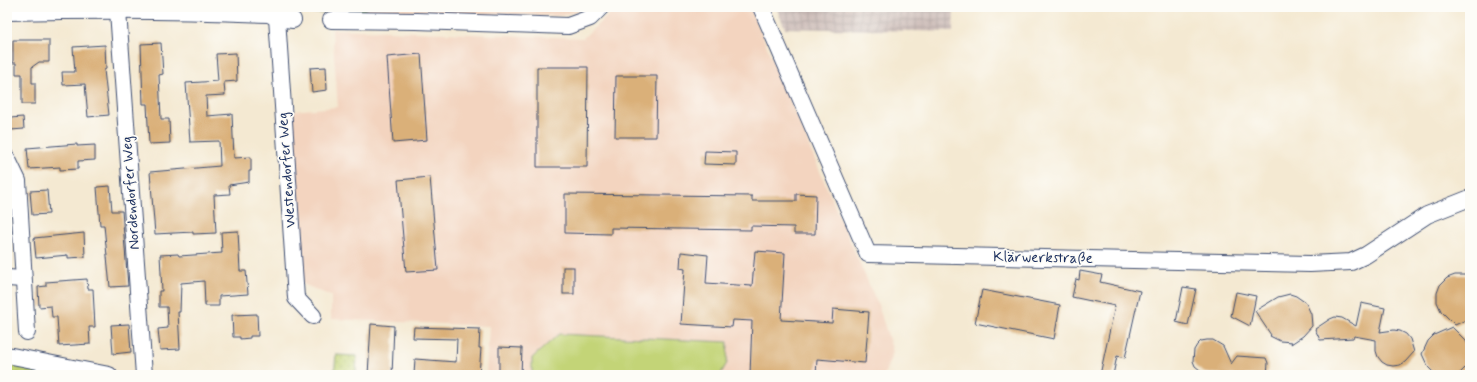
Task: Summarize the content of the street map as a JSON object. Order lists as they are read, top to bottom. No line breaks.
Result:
{"streets":{"street":["Westendorfer Weg","Nordendorfer Weg","Klärwerkstraße"]}}
